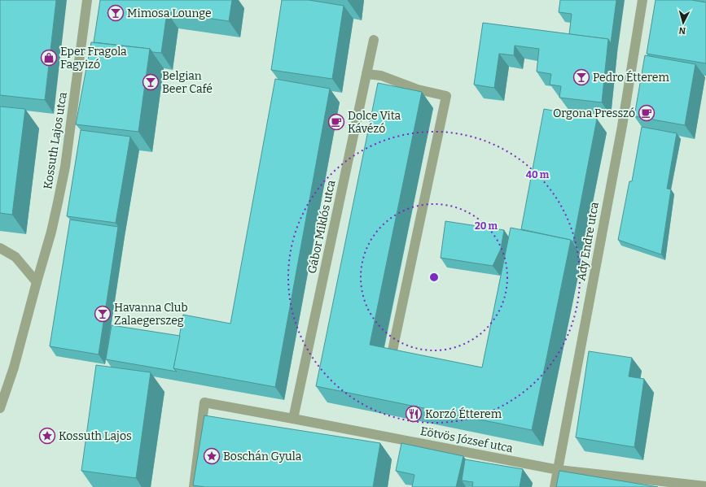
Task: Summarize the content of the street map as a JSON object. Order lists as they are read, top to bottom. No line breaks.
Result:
{"streets":{"street":["Kossuth Lajos utca","Gábor Miklós utca","Ady Endre utca","Eötvös József utca"]},"crossings":[["Gábor Miklós utca","Eötvös József utca"],["Ady Endre utca","Eötvös József utca"]],"places":{"bar":["Mimosa Lounge","Pedro Étterem","Belgian Beer Café","Havanna Club Zalaegerszeg"],"shop":["Eper Fragola Fagyizó"],"cafe":["Orgona Presszó","Dolce Vita Kávézó"],"restaurant":["Korzó Étterem"],"place":["Kossuth Lajos","Boschán Gyula"]},"north":"bottom","rings":["40 m","20 m"]}
